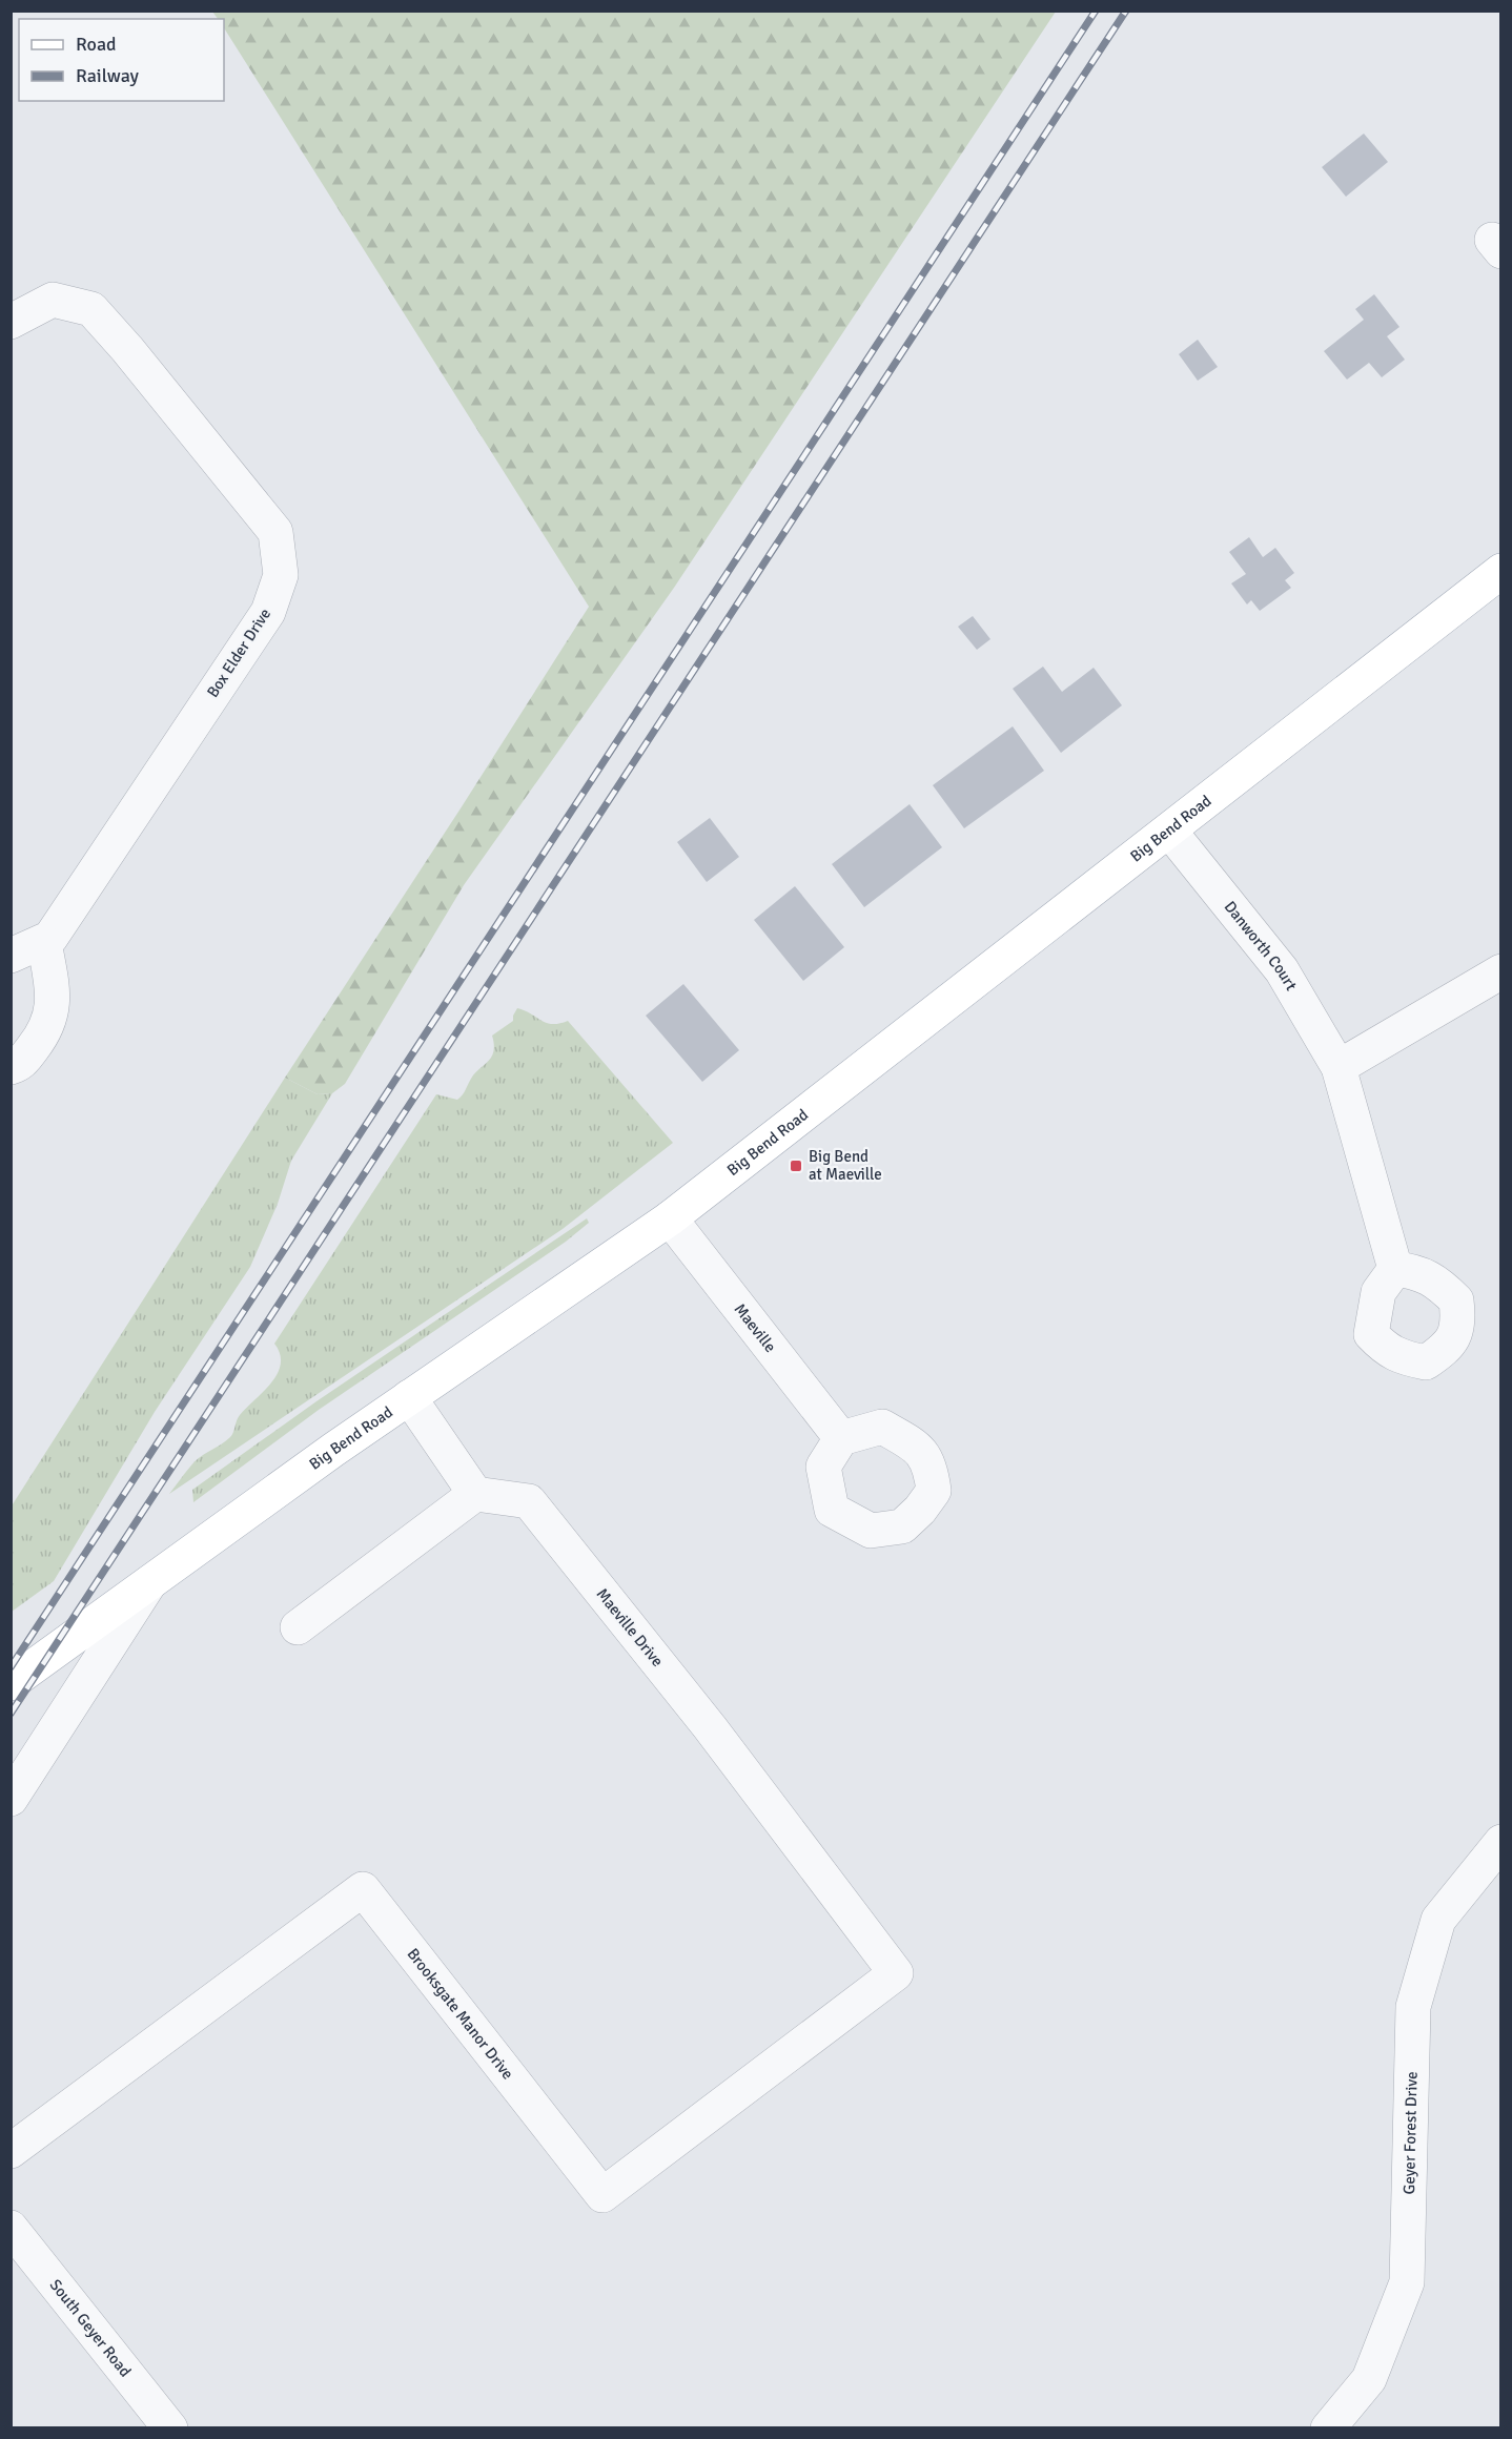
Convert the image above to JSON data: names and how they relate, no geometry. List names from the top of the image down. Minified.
{"streets":{"main road":["Big Bend Road"],"street":["Box Elder Drive","Danworth Court","Maeville","Maeville Drive","Brooksgate Manor Drive","Geyer Forest Drive","South Geyer Road"]},"crossings":[["Big Bend Road","Danworth Court"],["Big Bend Road","Maeville"],["Maeville Drive","Brooksgate Manor Drive"]],"places":{"transit":["Big Bend at Maeville"]},"legend":["Road","Railway"]}
